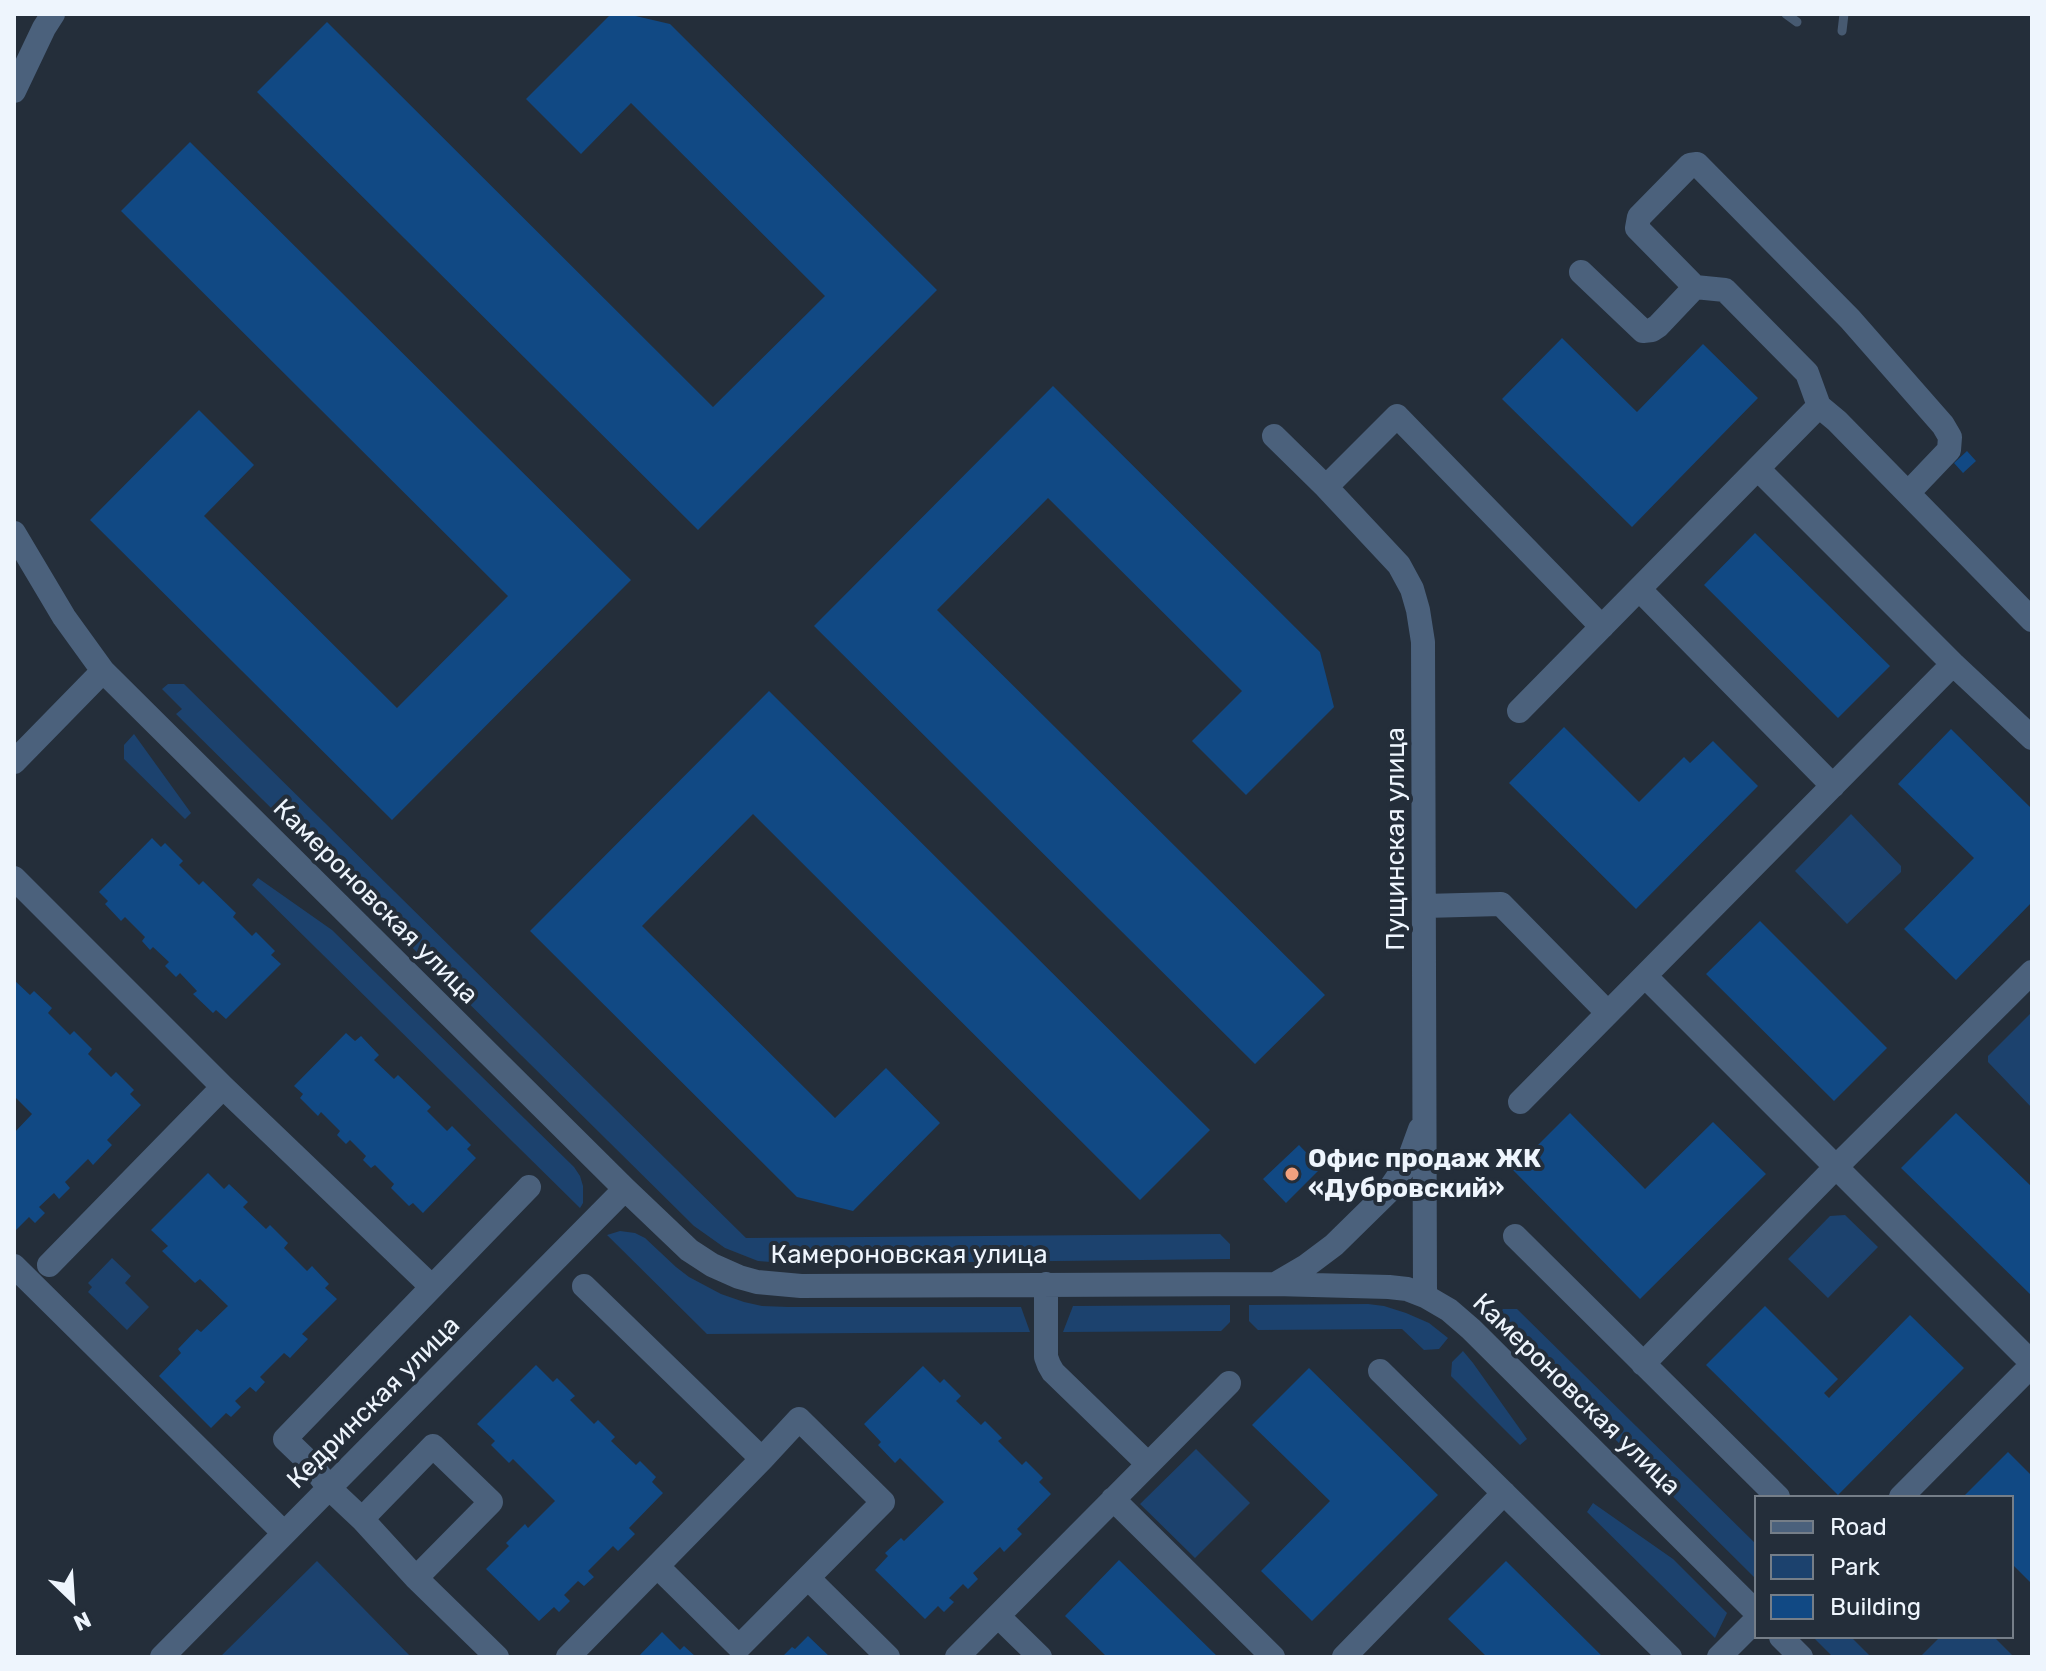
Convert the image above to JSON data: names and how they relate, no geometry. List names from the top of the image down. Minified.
{"streets":{"street":["Пущинская улица","Камероновская улица","Кедринская улица"]},"crossings":[["Пущинская улица","Камероновская улица"],["Камероновская улица","Кедринская улица"]],"places":["Офис продаж ЖК «Дубровский»"],"legend":["Road","Park","Building"],"north":"bottom right"}
